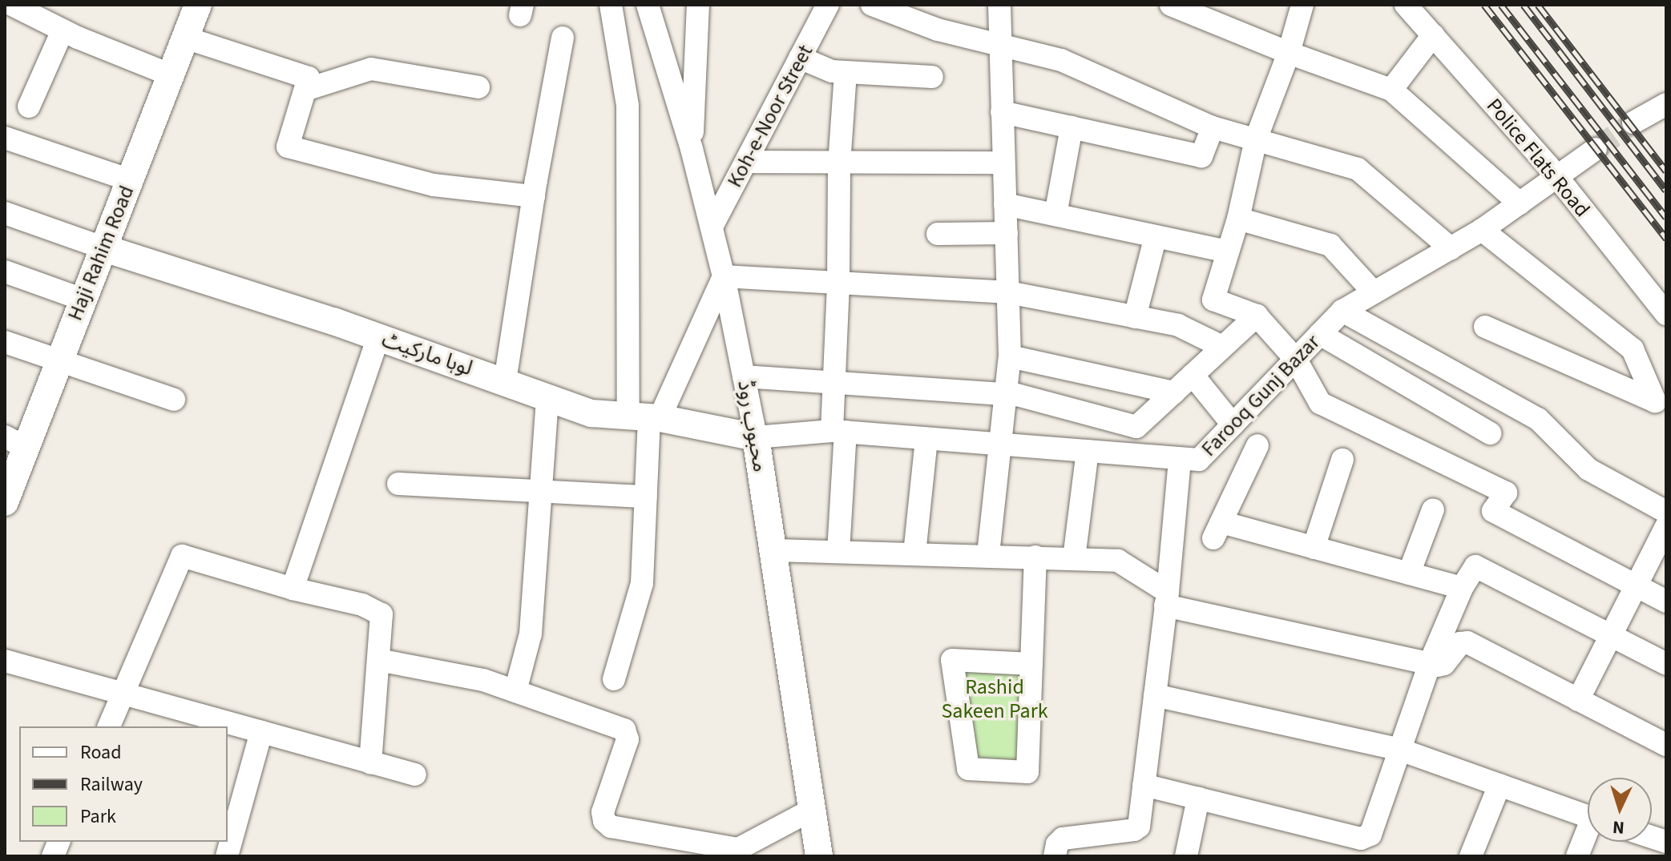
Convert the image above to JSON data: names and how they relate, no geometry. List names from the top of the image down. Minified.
{"streets":{"main road":["Haji Rahim Road","لوہا مارکیٹ","محبوب روڈ"],"street":["Koh-e-Noor Street","Police Flats Road","Farooq Gunj Bazar"]},"crossings":[["Koh-e-Noor Street","محبوب روڈ"],["Police Flats Road","Farooq Gunj Bazar"],["Haji Rahim Road","لوہا مارکیٹ"],["لوہا مارکیٹ","Farooq Gunj Bazar"],["لوہا مارکیٹ","محبوب روڈ"],["Farooq Gunj Bazar","محبوب روڈ"]],"parks":["Rashid Sakeen Park"],"legend":["Road","Railway","Park"],"north":"bottom"}
